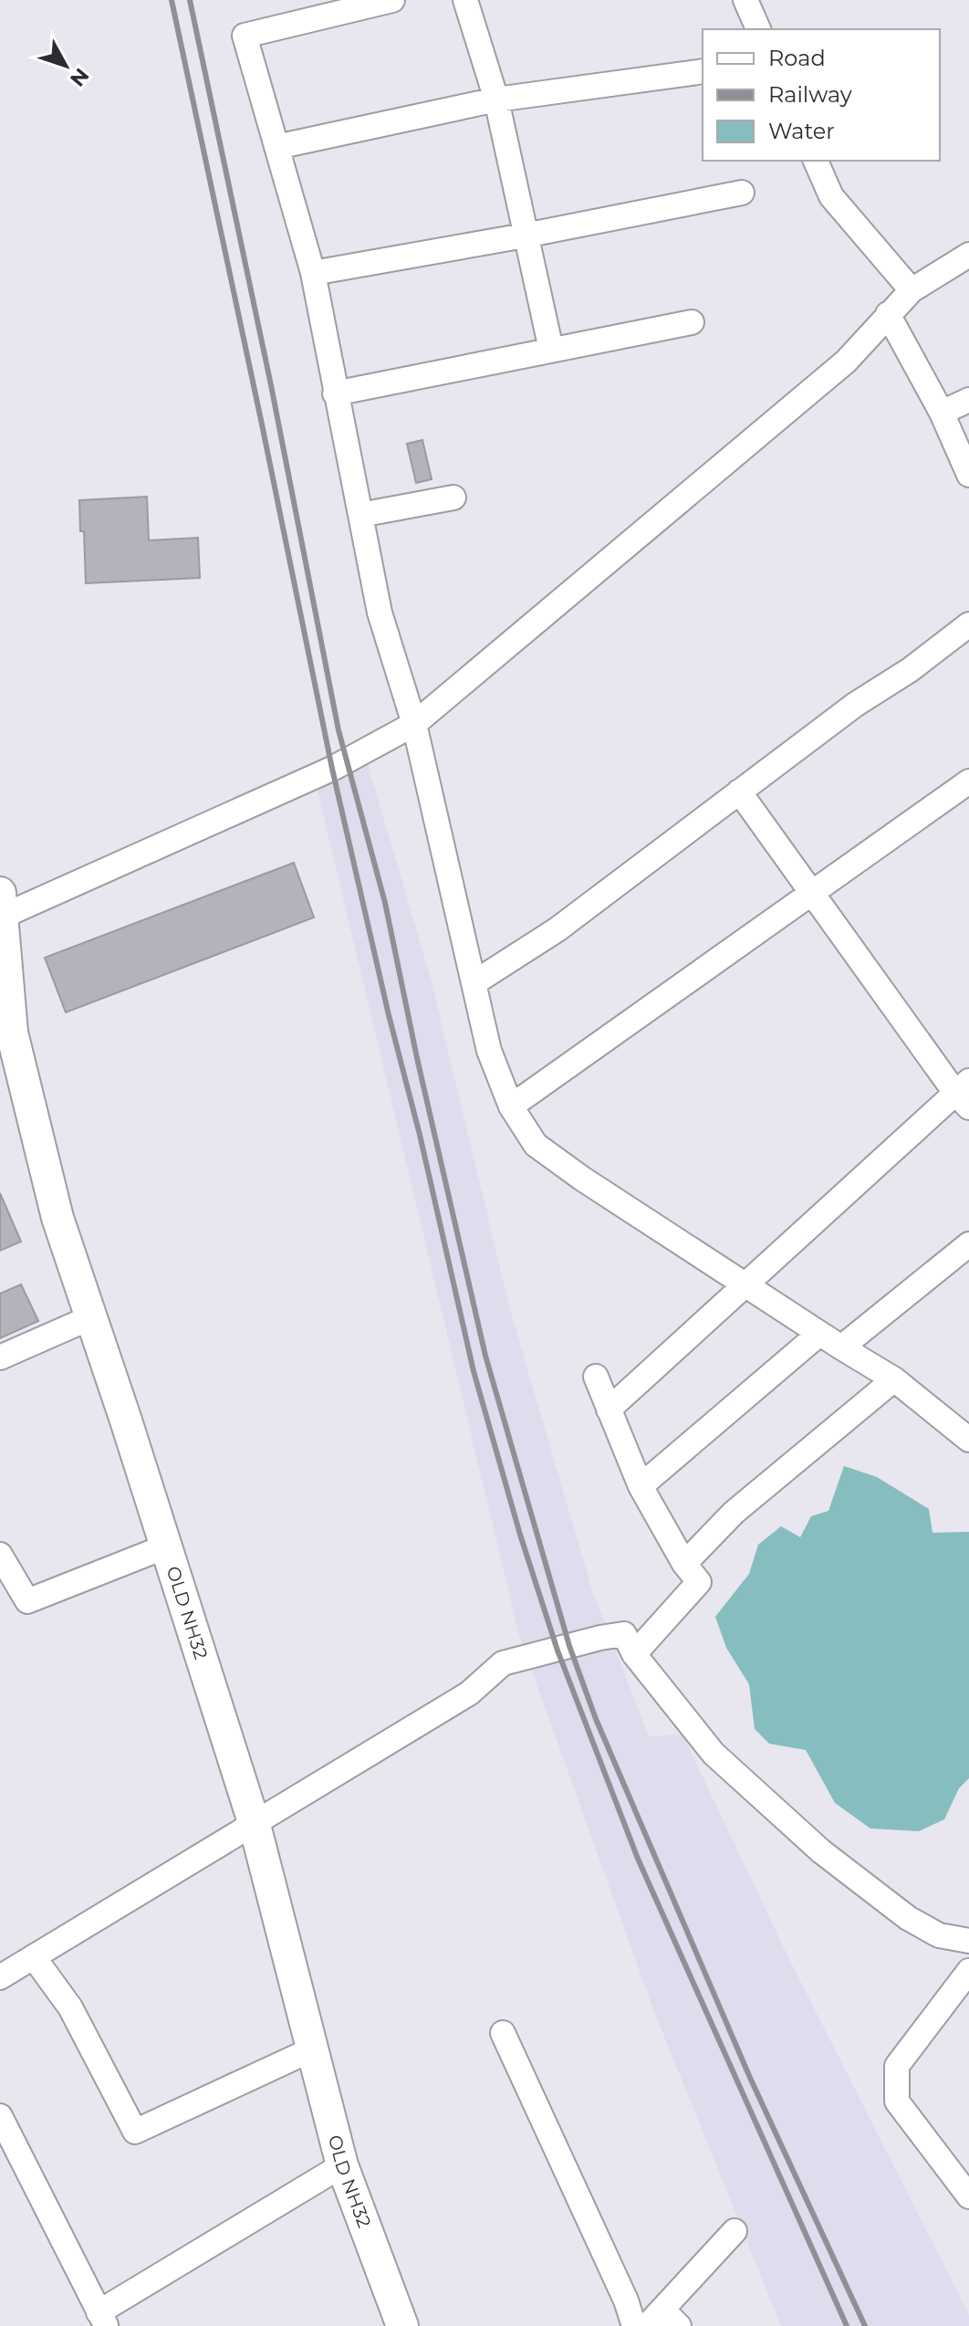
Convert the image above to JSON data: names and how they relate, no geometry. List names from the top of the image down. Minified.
{"streets":{"main road":["OLD NH32"]},"legend":["Road","Railway","Water"],"north":"bottom right"}
